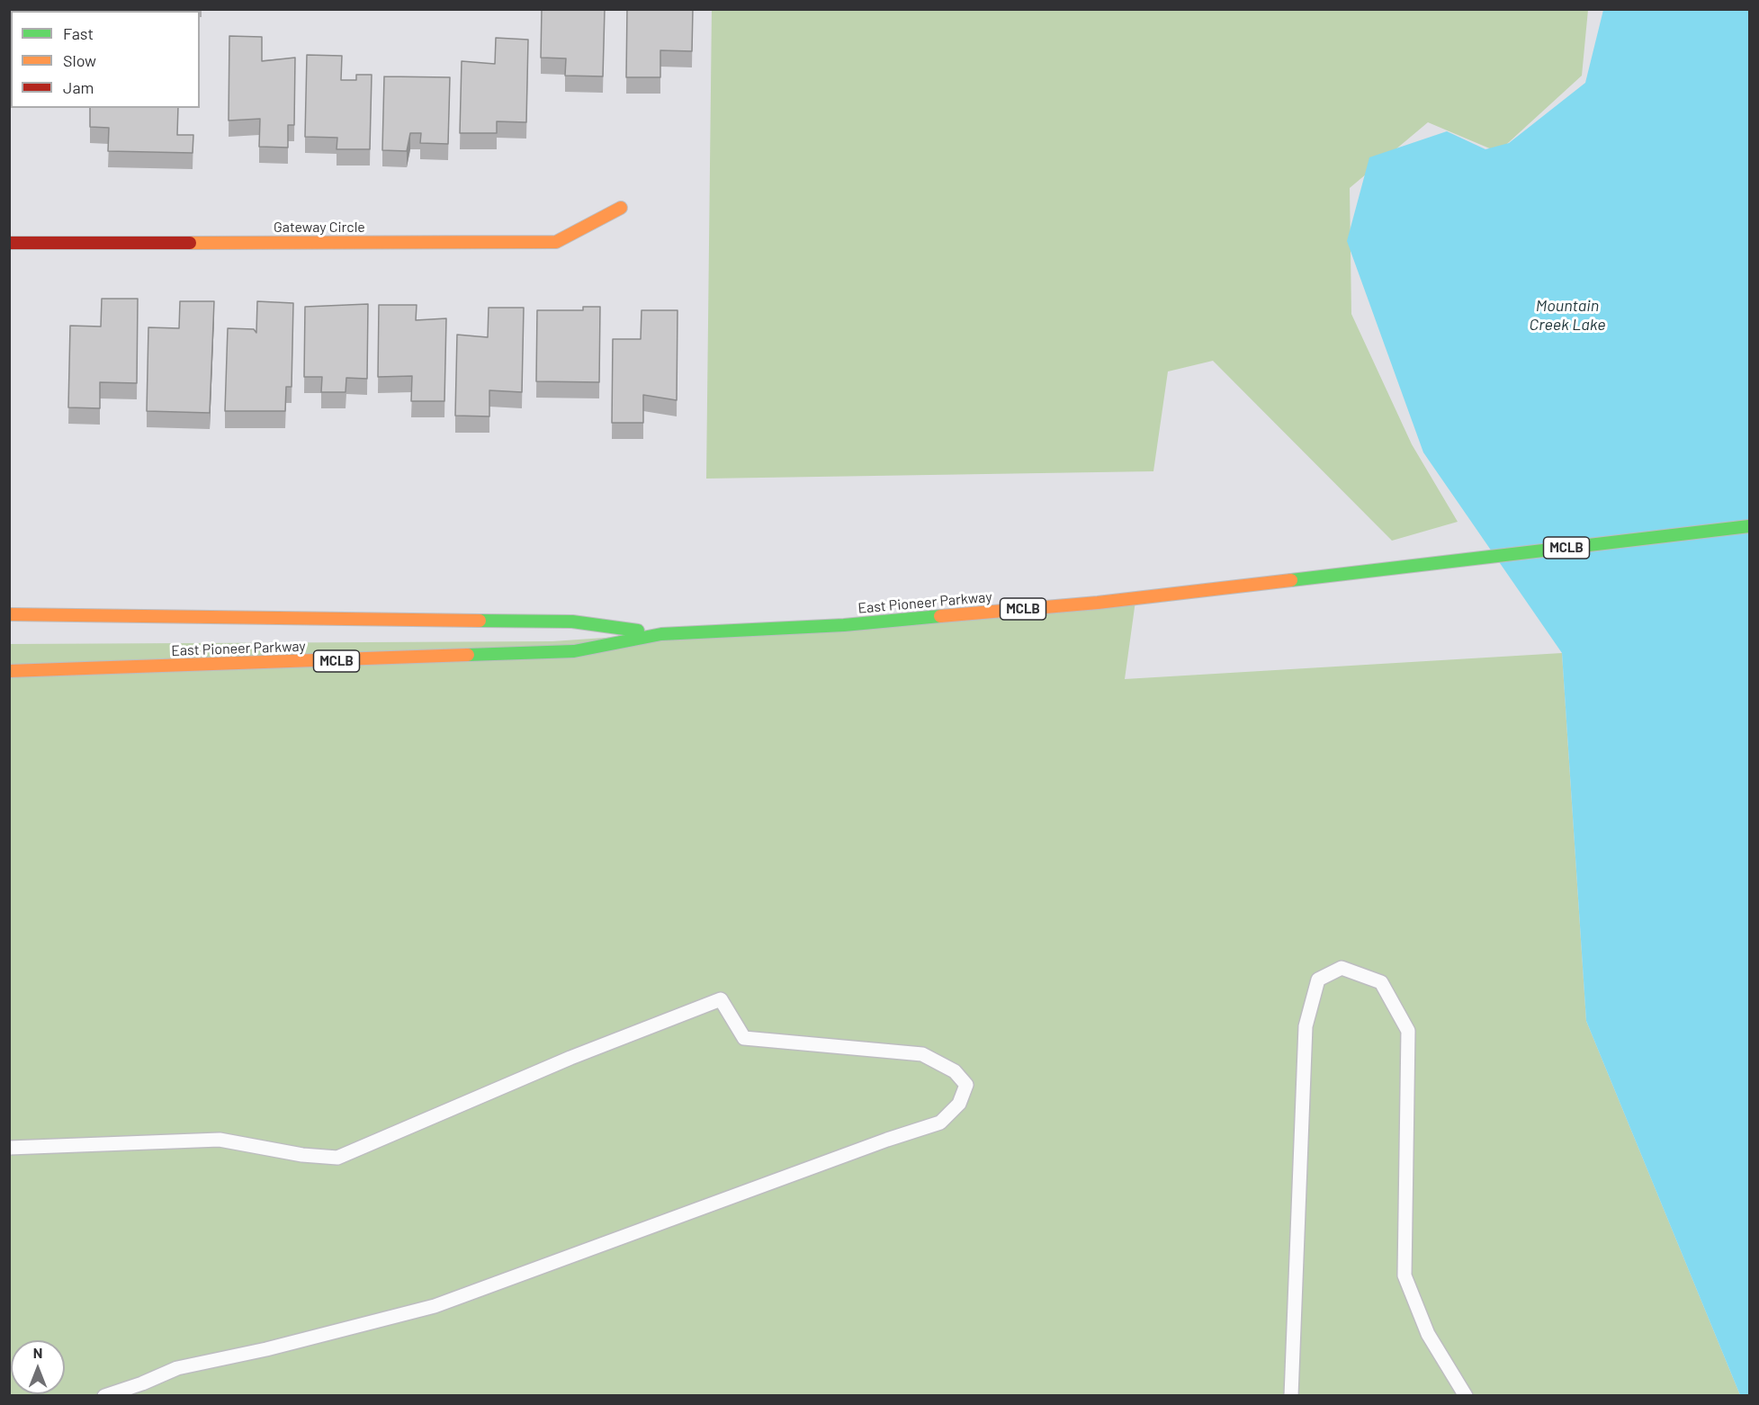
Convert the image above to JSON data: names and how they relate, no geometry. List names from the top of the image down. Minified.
{"streets":{"main road":["Gateway Circle","MCLB","East Pioneer Parkway"]},"water":["Mountain Creek Lake"],"legend":["Fast","Slow","Jam"],"north":"top"}
